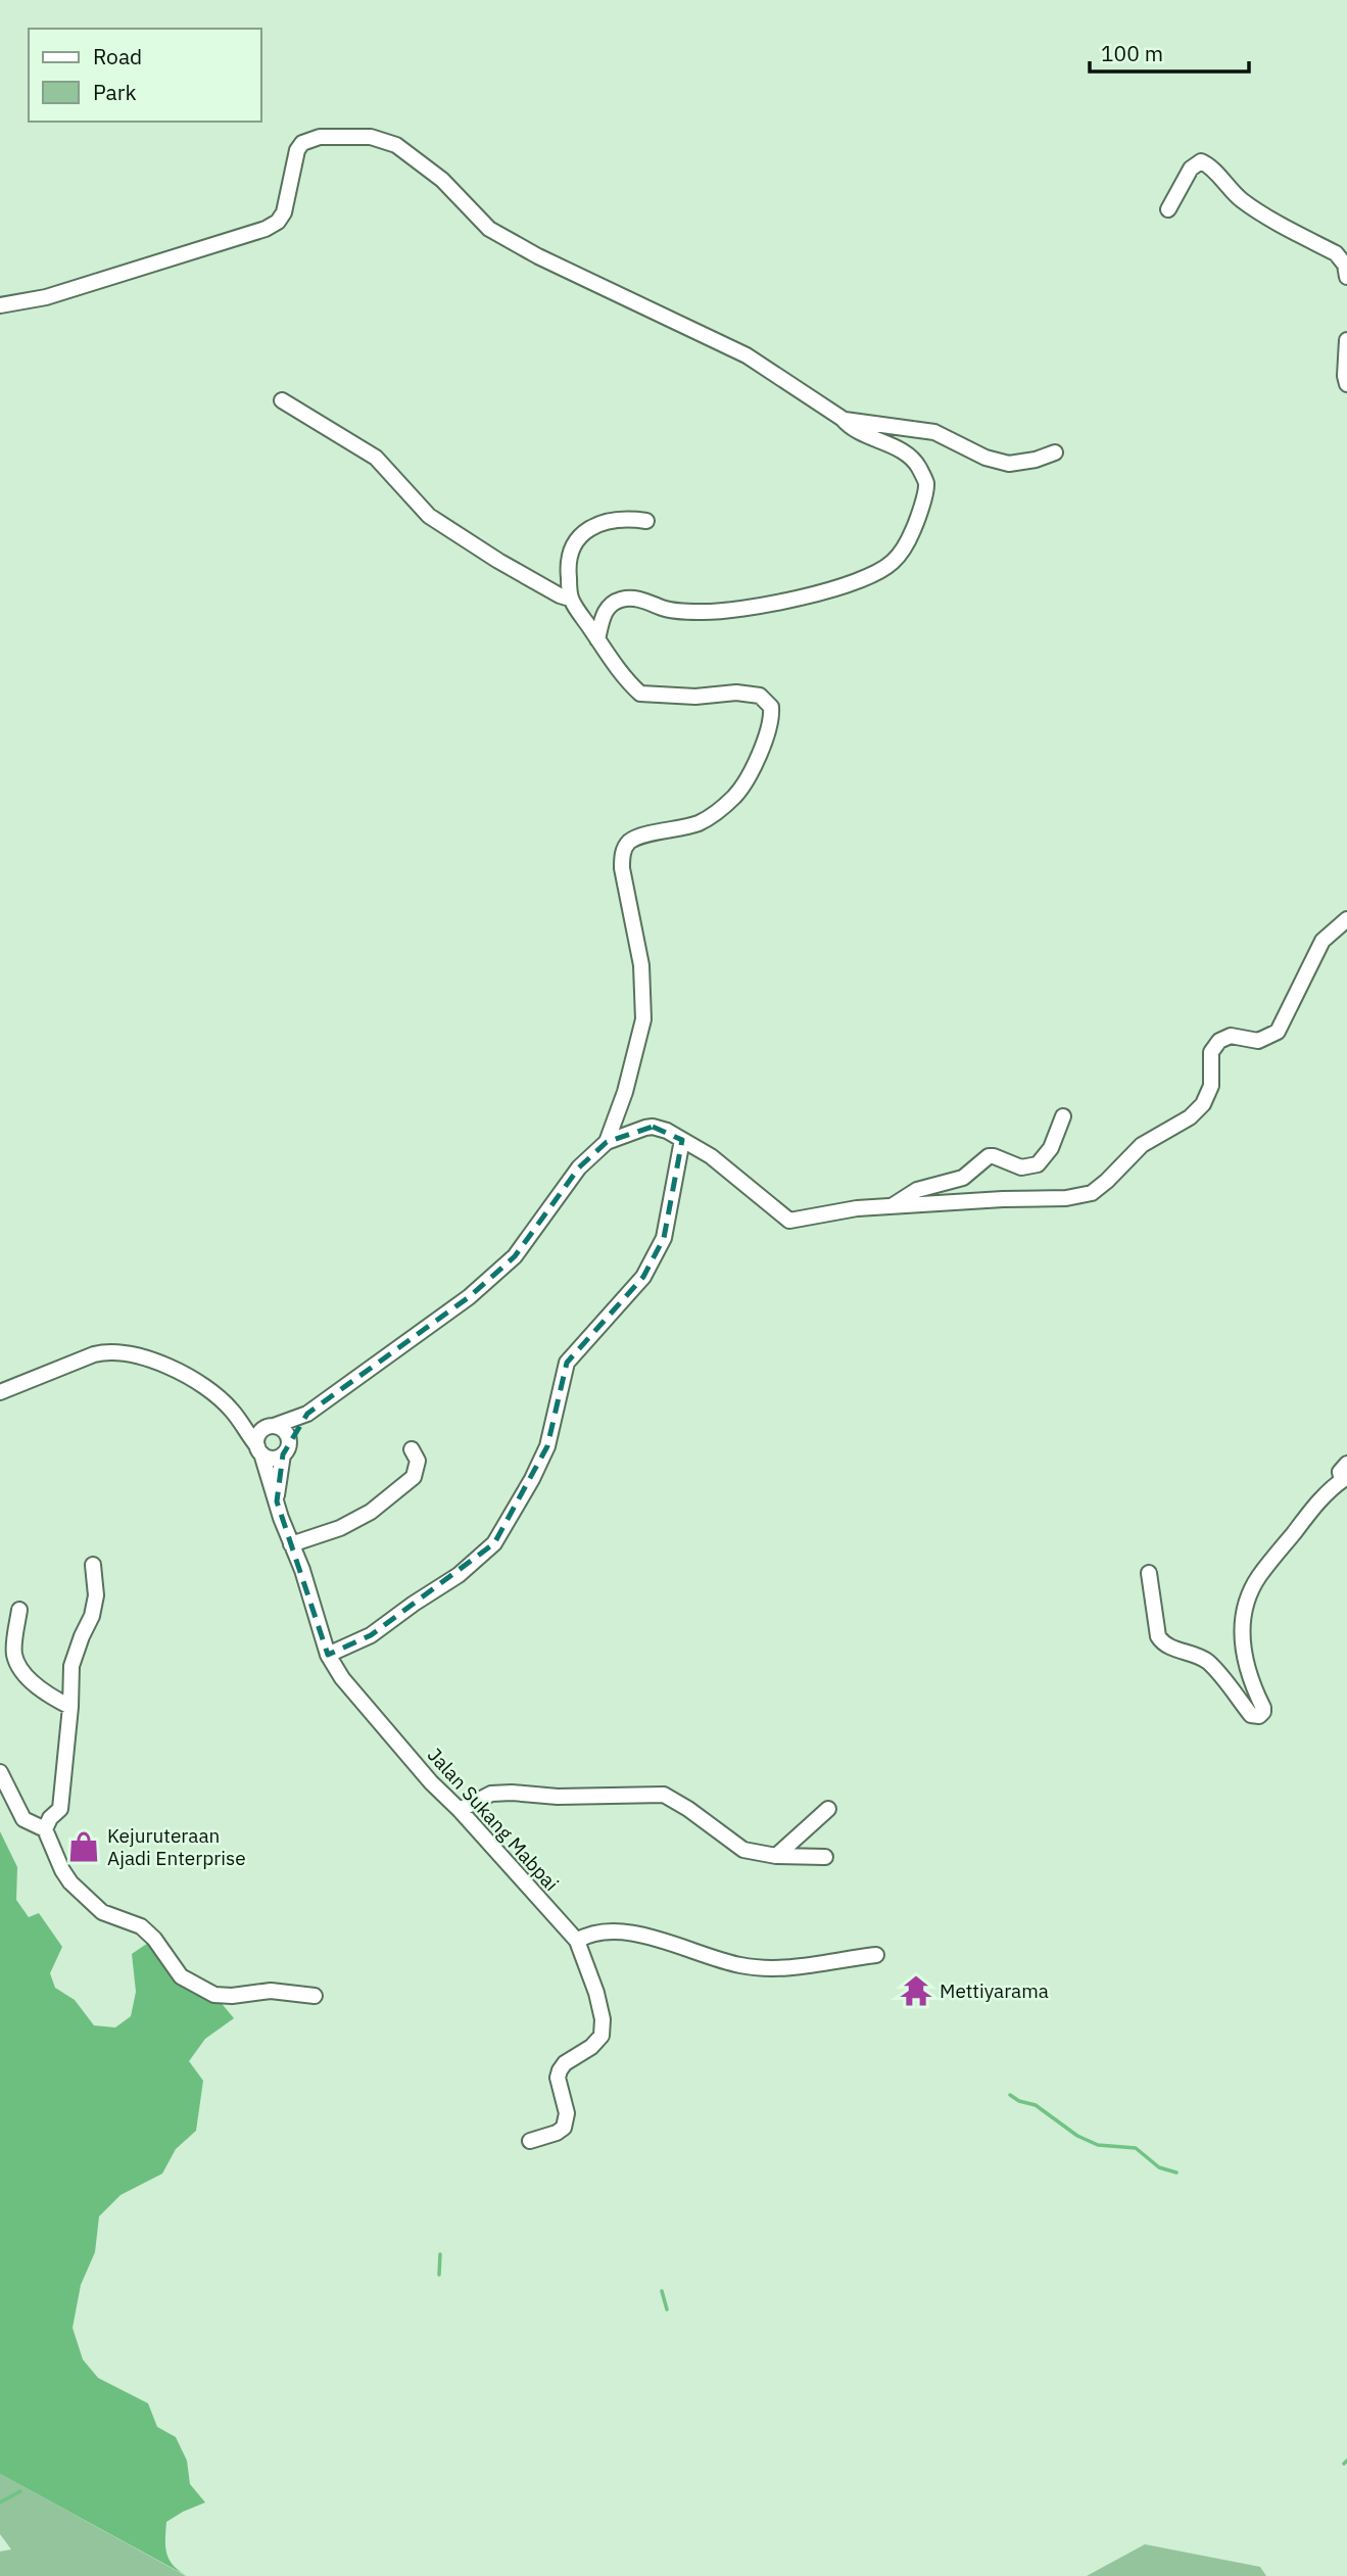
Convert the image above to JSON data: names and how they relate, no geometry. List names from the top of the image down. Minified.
{"streets":{"street":["Jalan Sukang Mabpai"]},"places":{"shop":["Kejuruteraan Ajadi Enterprise"],"temple":["Mettiyarama"]},"legend":["Road","Park"],"scale_bar":"100 m"}
